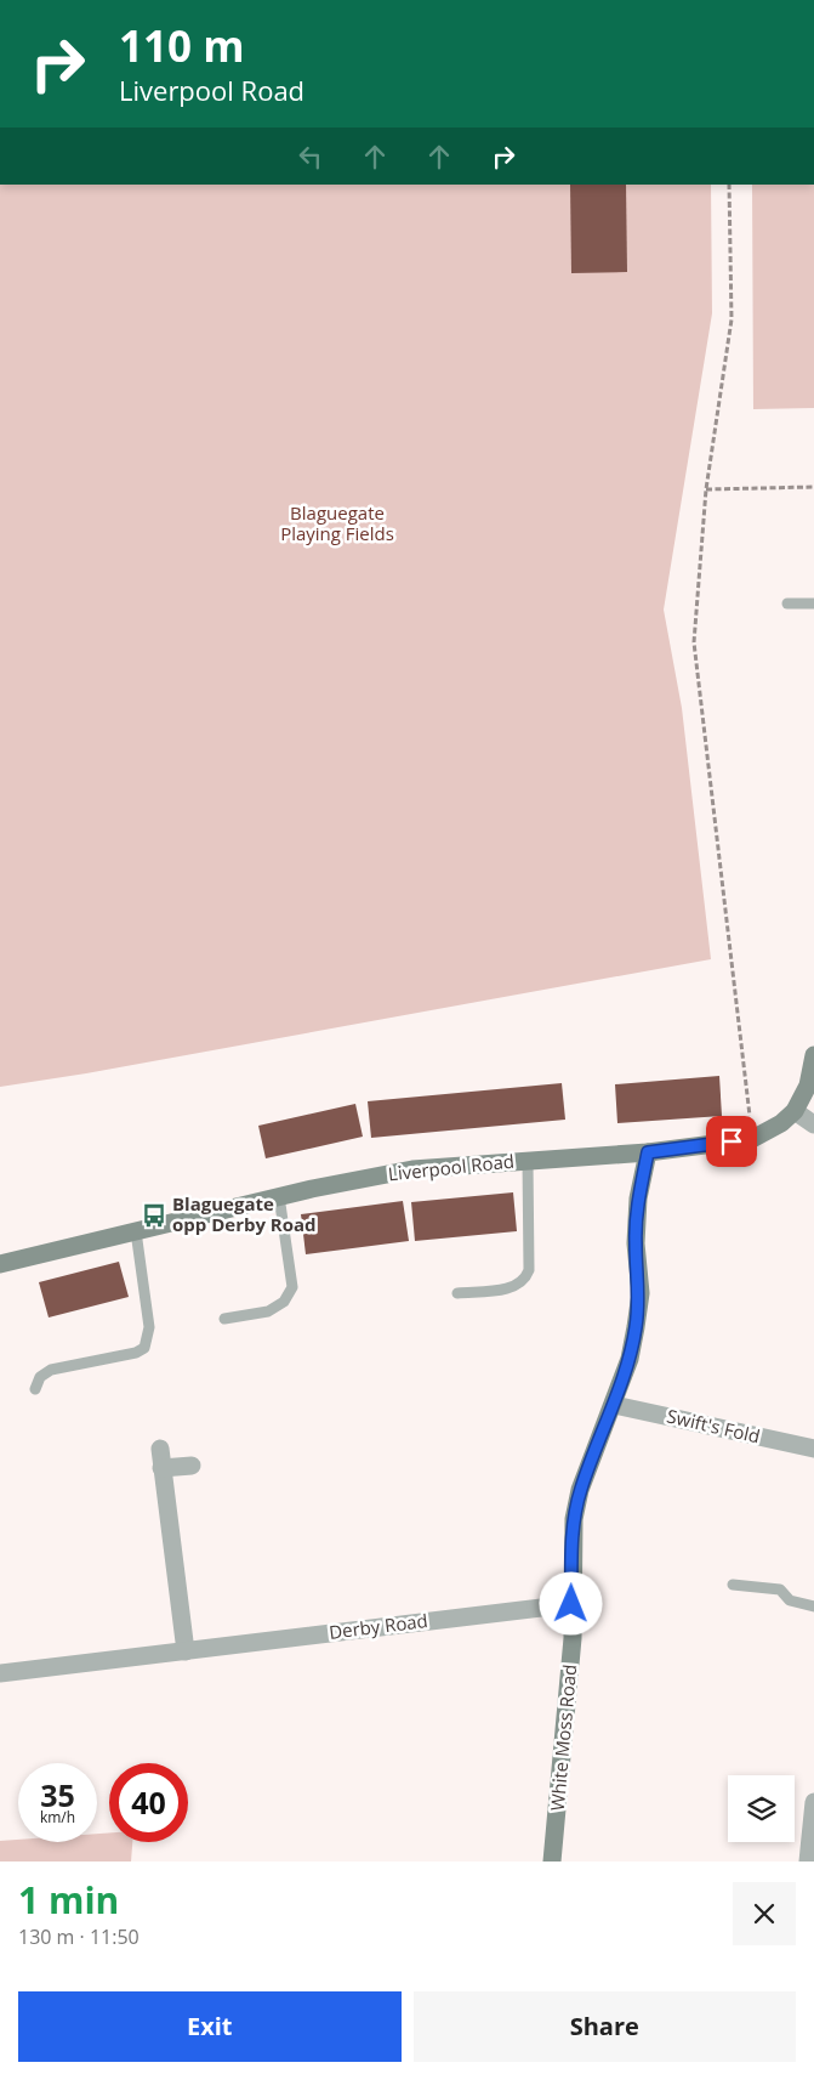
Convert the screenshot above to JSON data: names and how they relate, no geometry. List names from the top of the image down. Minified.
{"streets":{"main road":["Liverpool Road","White Moss Road"],"street":["Swift's Fold","Derby Road"]},"crossings":[["Liverpool Road","White Moss Road"],["Swift's Fold","White Moss Road"],["Derby Road","White Moss Road"]],"parks":["Blaguegate Playing Fields"],"places":{"bus stop":["Blaguegate opp Derby Road"]},"page":{"turn":["110 m","Liverpool Road"],"speed":"35 km/h","limit":"40","heading":["1 min","130 m · 11:50"],"buttons":["Exit","Share"]}}
